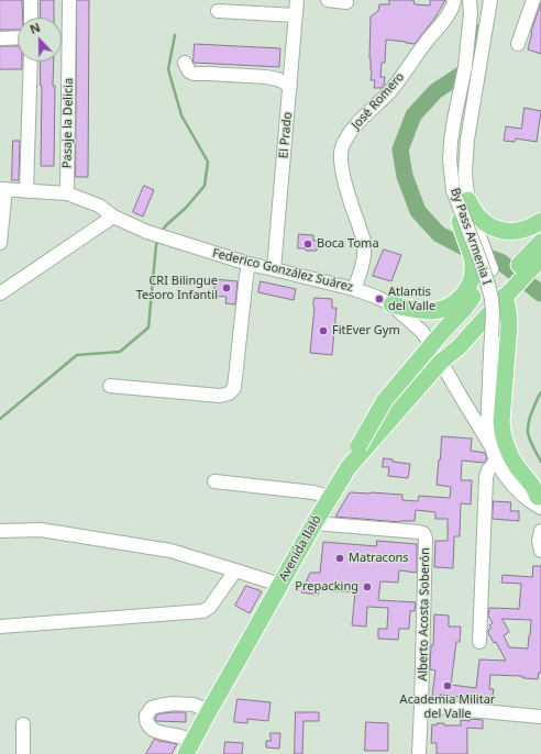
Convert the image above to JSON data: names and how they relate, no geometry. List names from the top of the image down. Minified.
{"streets":{"main road":["Avenida Ilaló"],"street":["José Romero","Pasaje la Delicia","El Prado","By Pass Armenia I","Federico González Suárez","Alberto Acosta Soberón"]},"crossings":[["José Romero","Federico González Suárez"],["Pasaje la Delicia","Federico González Suárez"],["El Prado","Federico González Suárez"],["By Pass Armenia I","Federico González Suárez"],["Federico González Suárez","Avenida Ilaló"],["Avenida Ilaló","Alberto Acosta Soberón"]],"places":["Boca Toma","CRI Bilingue Tesoro Infantil","Atlantis del Valle","FitEver Gym","Matracons","Prepacking","Academia Militar del Valle"],"north":"top"}
